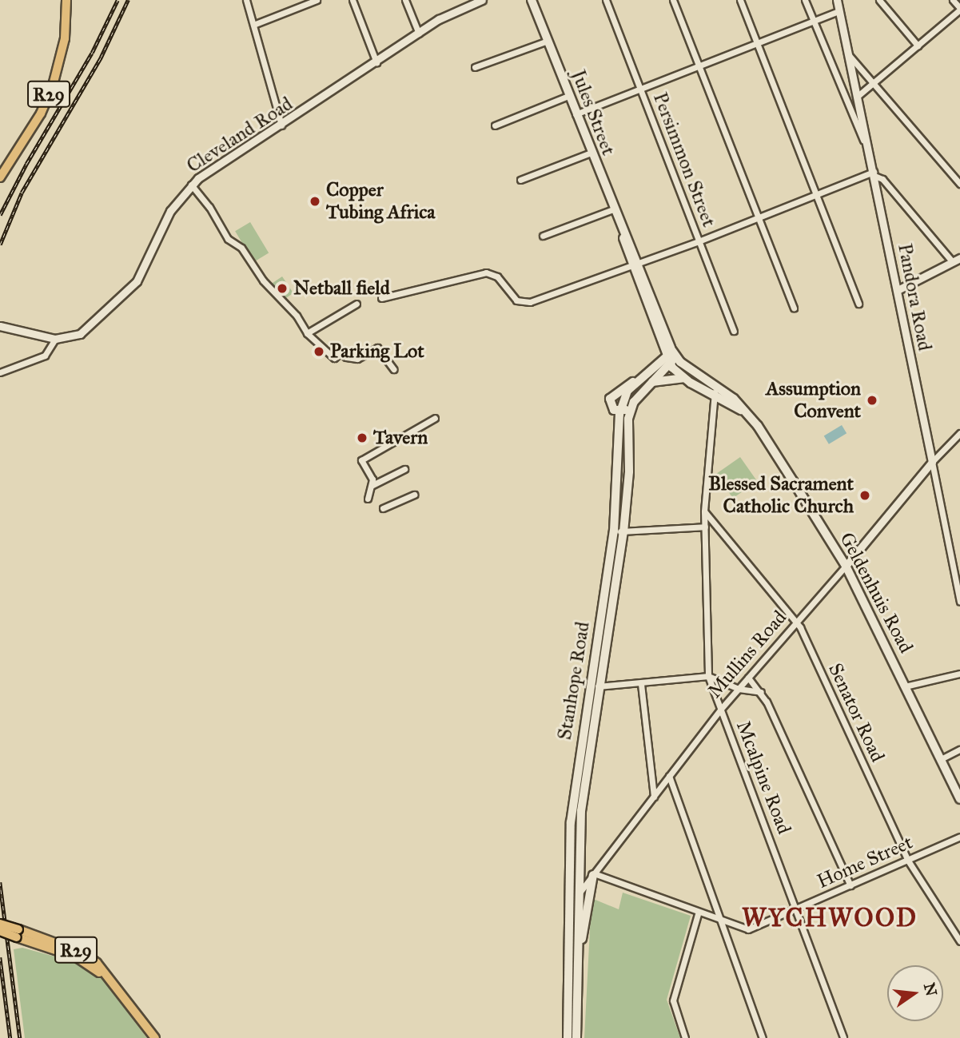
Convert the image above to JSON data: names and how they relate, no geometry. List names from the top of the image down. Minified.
{"streets":{"main road":["R29","Jules Street","Geldenhuis Road","Stanhope Road"],"street":["Cleveland Road","Persimmon Street","Pandora Road","Mullins Road","Senator Road","Mcalpine Road","Home Street"]},"crossings":[["Jules Street","Geldenhuis Road"],["Jules Street","Stanhope Road"],["Pandora Road","Mullins Road"],["Geldenhuis Road","Mullins Road"],["Geldenhuis Road","Stanhope Road"],["Geldenhuis Road","Mcalpine Road"],["Mullins Road","Stanhope Road"],["Mullins Road","Senator Road"],["Mullins Road","Mcalpine Road"],["Mullins Road","Home Street"],["Senator Road","Mcalpine Road"],["Senator Road","Home Street"],["Mcalpine Road","Home Street"]],"districts":["WYCHWOOD"],"places":["Copper Tubing Africa","Netball field","Parking Lot","Assumption Convent","Tavern","Blessed Sacrament Catholic Church"],"north":"right"}
